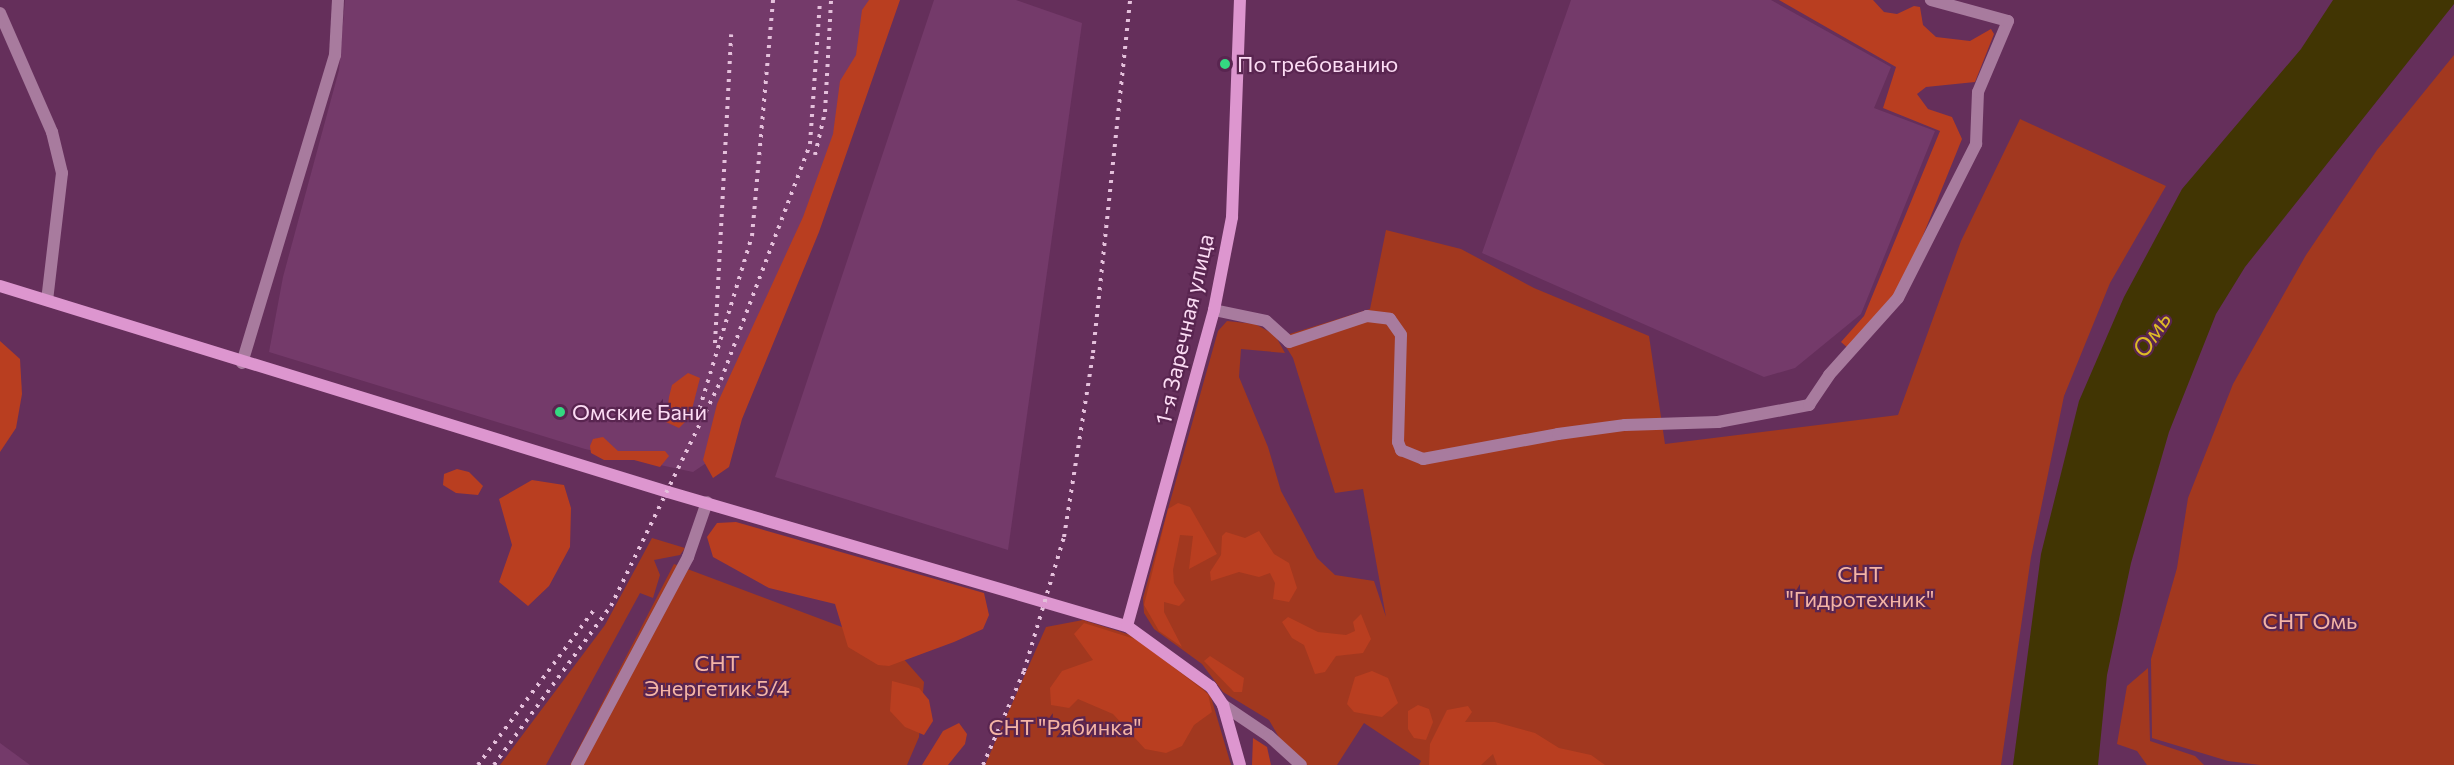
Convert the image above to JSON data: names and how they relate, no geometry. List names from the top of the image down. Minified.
{"streets":{"street":["1-я Заречная улица"]},"water":["Омь"],"parks":["СНТ \"Гидротехник\"","СНТ Омь","СНТ Энергетик 5/4","СНТ \"Рябинка\""],"places":["По требованию","Омские Бани"]}
